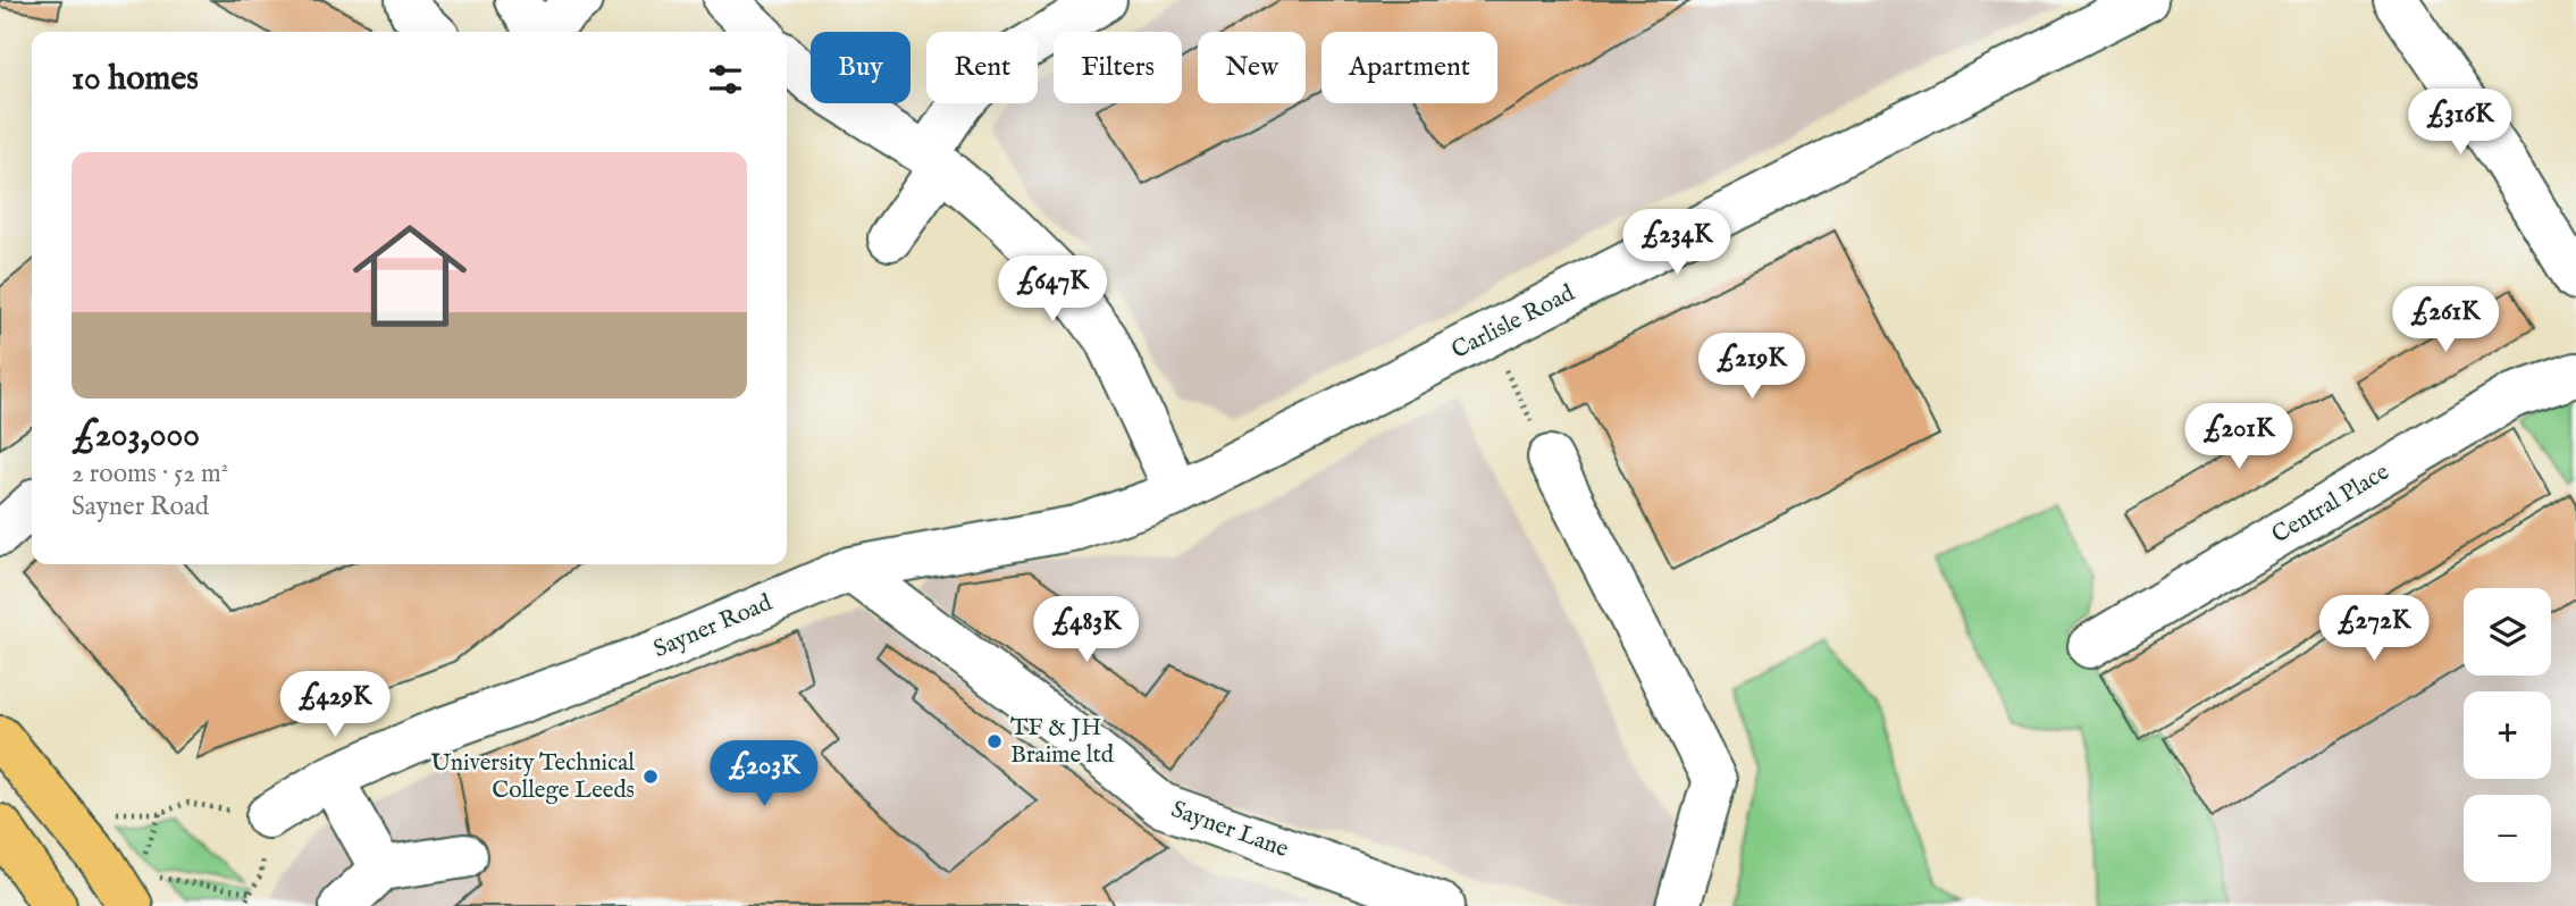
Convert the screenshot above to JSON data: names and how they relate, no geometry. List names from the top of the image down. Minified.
{"streets":{"street":["Carlisle Road","Central Place","Sayner Road","Sayner Lane"]},"crossings":[["Carlisle Road","Sayner Road"],["Sayner Road","Sayner Lane"]],"places":["TF & JH Braime ltd","University Technical College Leeds"],"page":{"chip":["Buy","Rent","Filters","New","Apartment"],"heading":"10 homes","price":["£316K","£234K","£647K","£261K","£219K","£201K","£272K","£483K","£429K","£203K"],"list":[{"name":"£203,000","note":"2 rooms · 52 m² · Sayner Road"}],"map_buttons":["+","−"]}}
